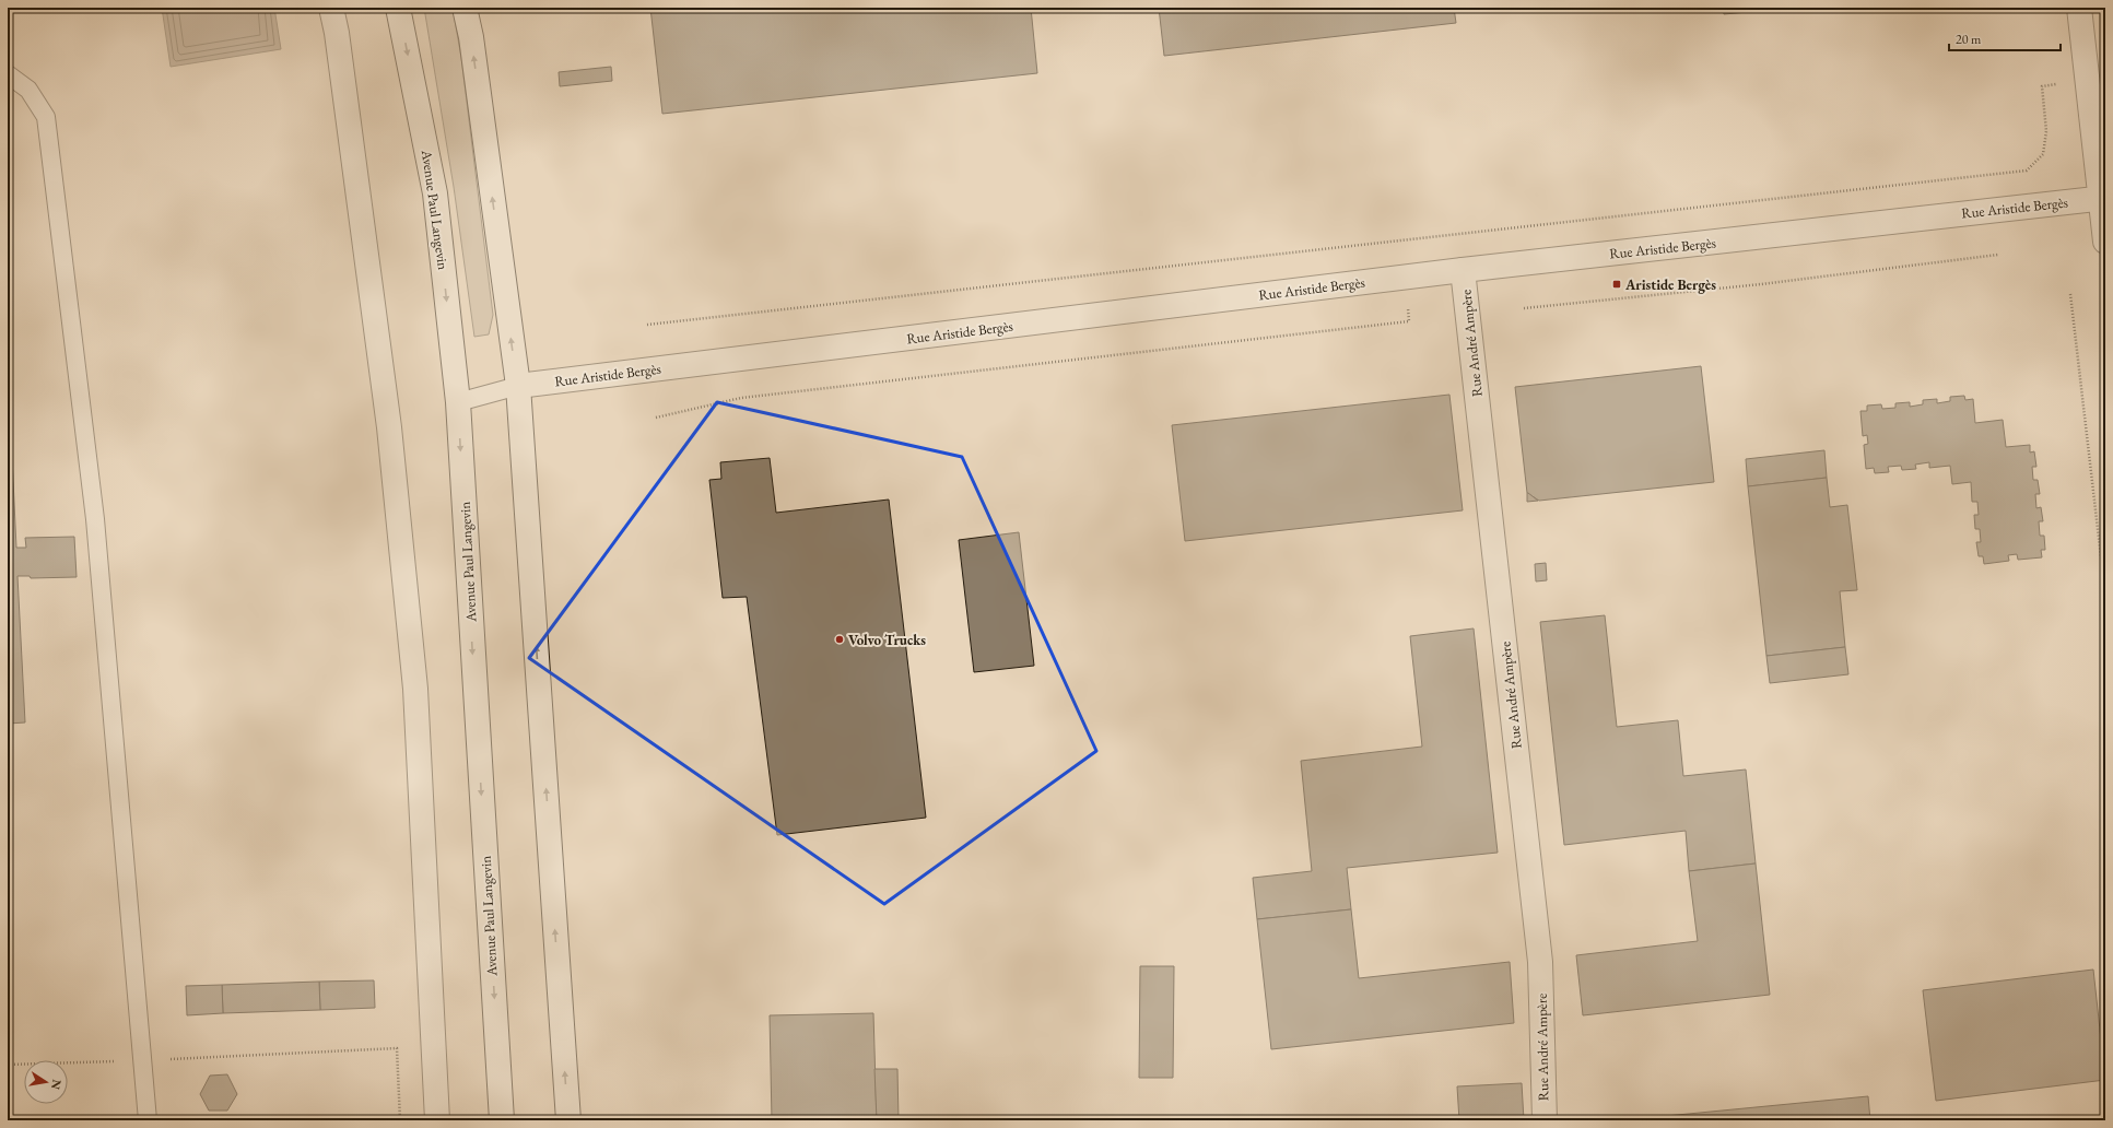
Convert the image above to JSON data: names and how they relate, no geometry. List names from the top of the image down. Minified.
{"streets":{"street":["Rue Aristide Bergès","Avenue Paul Langevin","Rue André Ampère"]},"crossings":[["Rue Aristide Bergès","Rue André Ampère"]],"places":{"transit":["Aristide Bergès"],"other":["Volvo Trucks"]},"scale_bar":"20 m","north":"right"}
